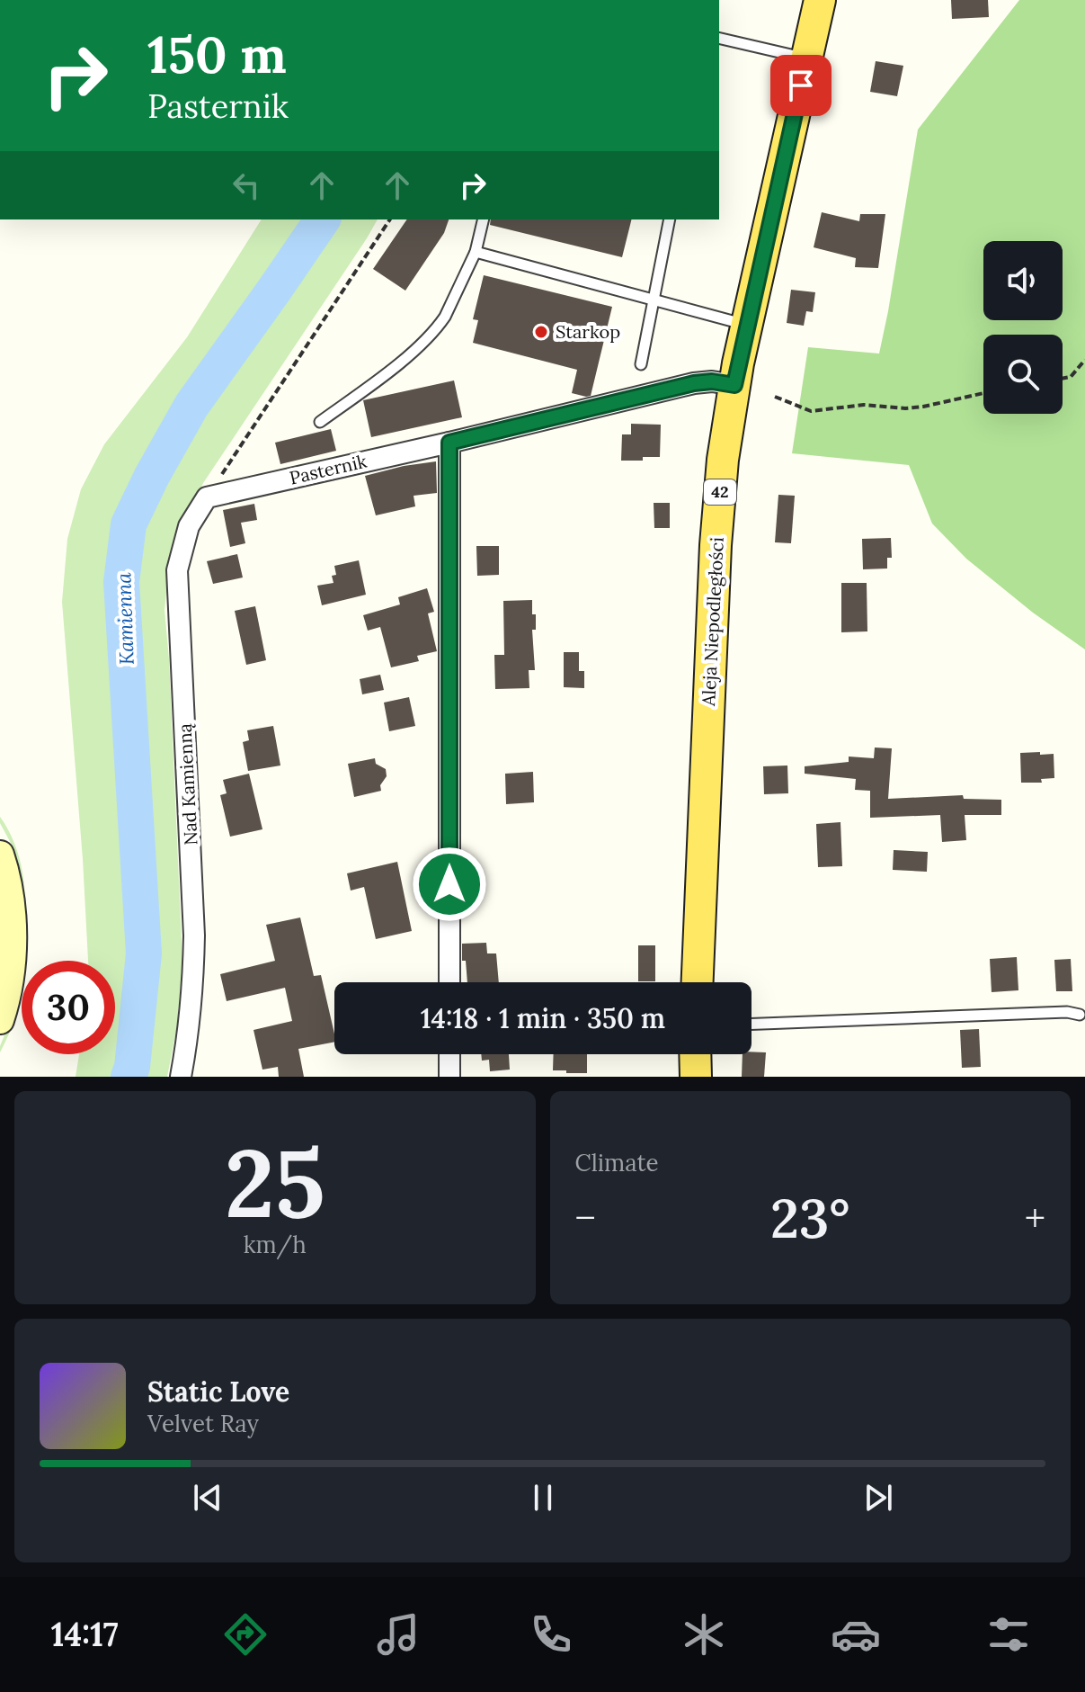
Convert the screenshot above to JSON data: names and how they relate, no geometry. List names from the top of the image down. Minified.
{"streets":{"main road":["42","Aleja Niepodległości"],"street":["Pasternik","Nad Kamienną"]},"crossings":[["Pasternik","Aleja Niepodległości"],["Pasternik","Nad Kamienną"]],"water":["Kamienna"],"places":["Starkop"],"page":{"turn":["150 m","Pasternik"],"limit":"30","trip":"14:18 · 1 min · 350 m","tile":[["25","km/h"],"Climate"],"heat":["−","23°","+"],"song":["Static Love","Velvet Ray"],"tabs":"14:17"}}
